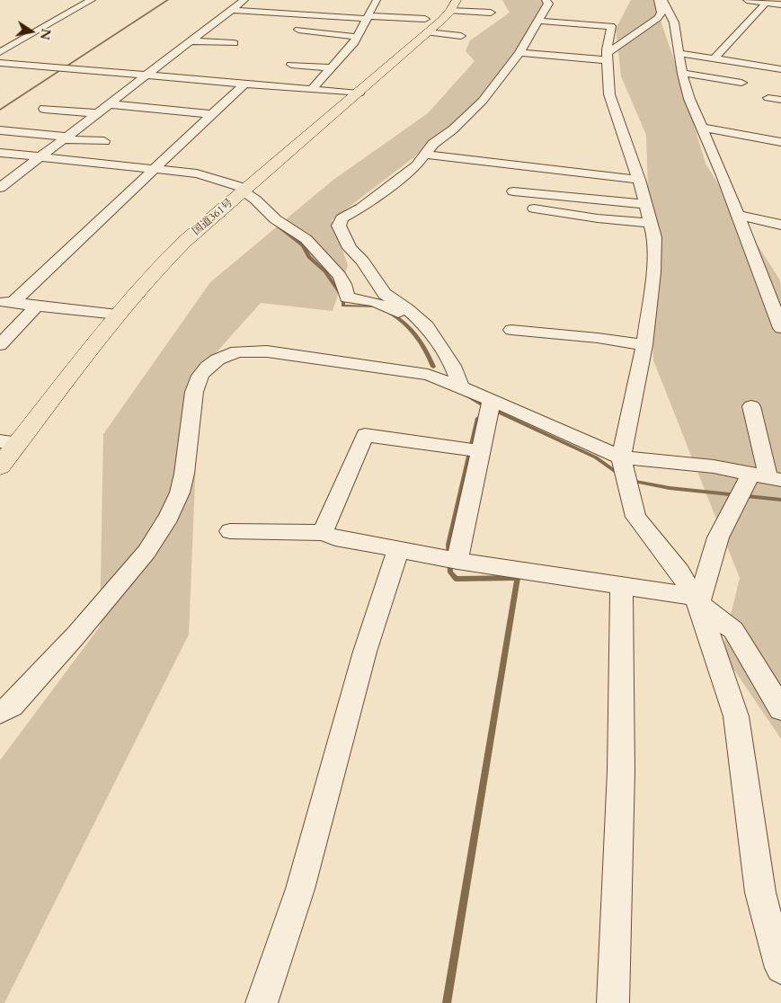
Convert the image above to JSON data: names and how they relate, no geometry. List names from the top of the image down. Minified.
{"streets":{"highway":["国道361号"]},"north":"right"}
